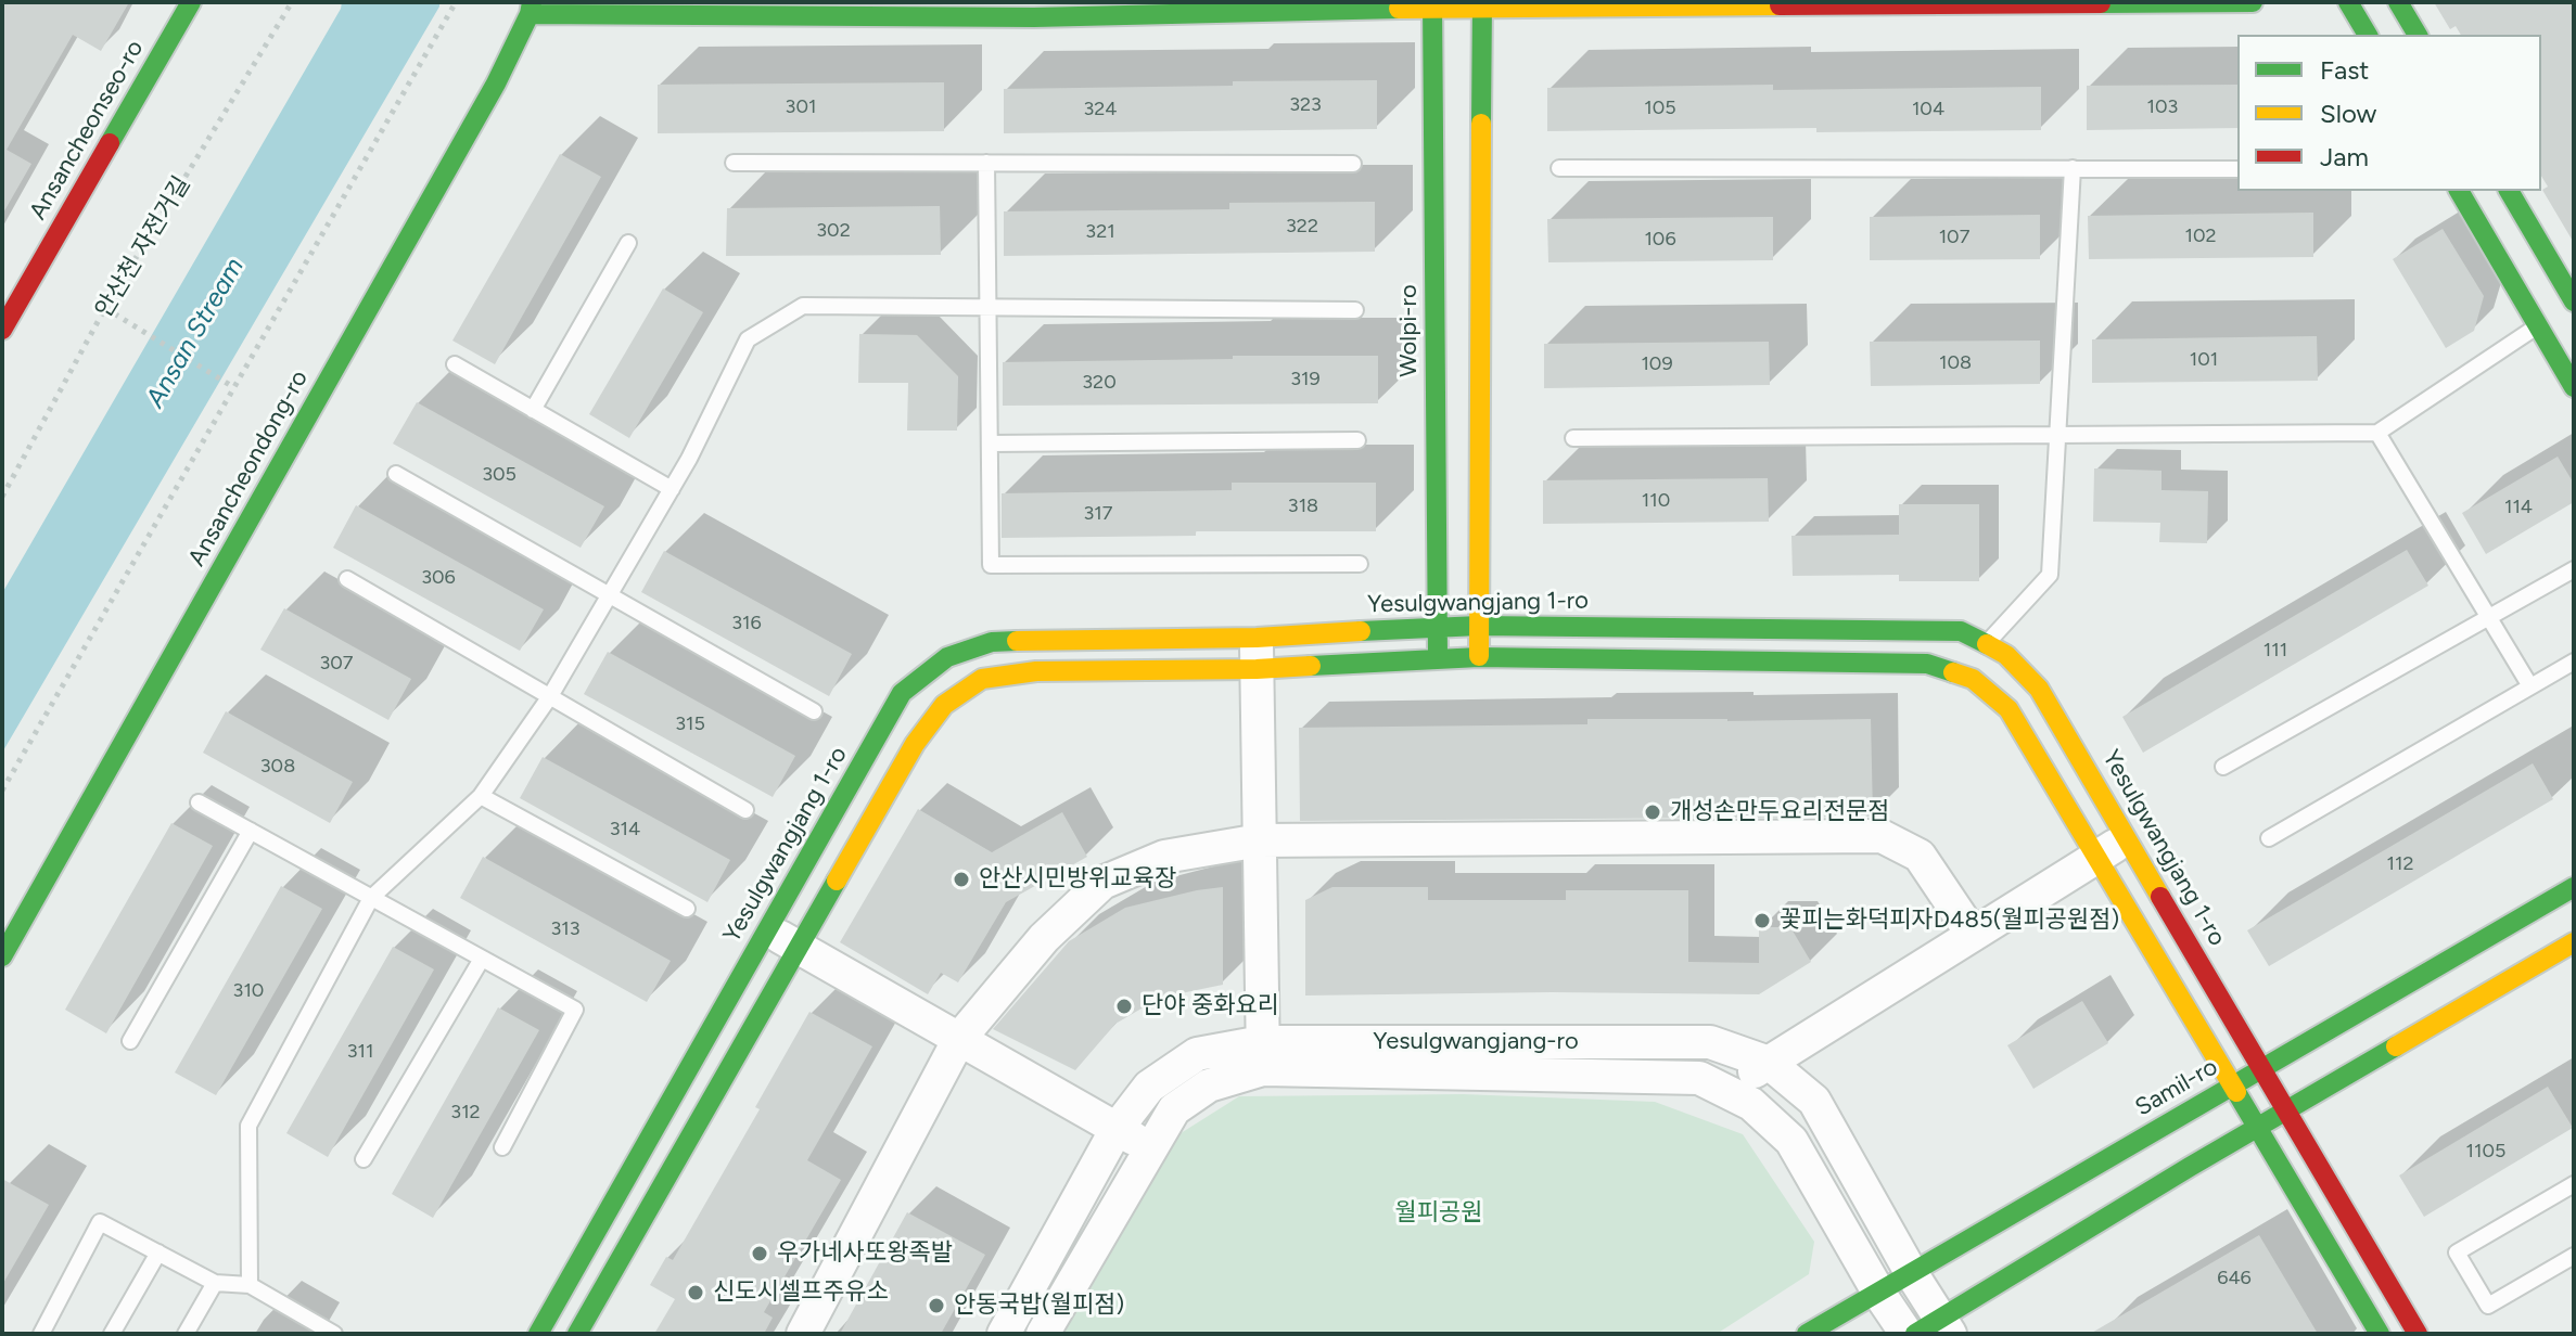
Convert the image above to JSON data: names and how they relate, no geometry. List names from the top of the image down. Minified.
{"streets":{"street":["Ansancheonseo-ro","Wolpi-ro","Ansancheondong-ro","Yesulgwangjang 1-ro","Yesulgwangjang-ro","Samil-ro"],"path":["안산천 자전거길"]},"crossings":[["Wolpi-ro","Yesulgwangjang 1-ro"],["Yesulgwangjang 1-ro","Samil-ro"],["Yesulgwangjang-ro","Samil-ro"]],"water":["Ansan Stream"],"parks":["월피공원"],"places":["개성손만두요리전문점","안산시민방위교육장","꽃피는화덕피자D485(월피공원점)","단야 중화요리","우가네사또왕족발","신도시셀프주유소","안동국밥(월피점)"],"house_numbers":["323","301","103","105","324","104","322","302","321","102","107","106","101","108","109","319","320","305","110","318","114","317","306","316","111","307","315","308","314","112","313","310","311","312","1105","646"],"legend":["Fast","Slow","Jam"]}
